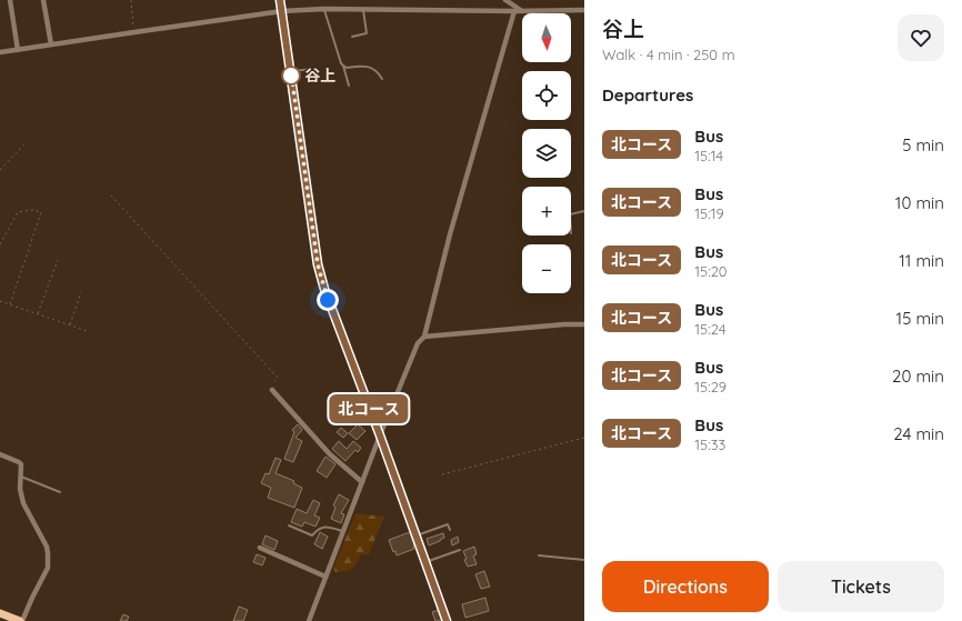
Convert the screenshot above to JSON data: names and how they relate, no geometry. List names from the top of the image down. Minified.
{"places":["谷上"],"lines":["bus line 北コース"],"north":"bottom","page":{"on_map":"北コース","heading":[["谷上","Walk · 4 min · 250 m"],"Departures"],"map_buttons":["+","−"],"list":[{"mark":"北コース","name":"Bus","note":"15:14","value":"5 min"},{"mark":"北コース","name":"Bus","note":"15:19","value":"10 min"},{"mark":"北コース","name":"Bus","note":"15:20","value":"11 min"},{"mark":"北コース","name":"Bus","note":"15:24","value":"15 min"},{"mark":"北コース","name":"Bus","note":"15:29","value":"20 min"},{"mark":"北コース","name":"Bus","note":"15:33","value":"24 min"}],"buttons":["Directions","Tickets"]}}
